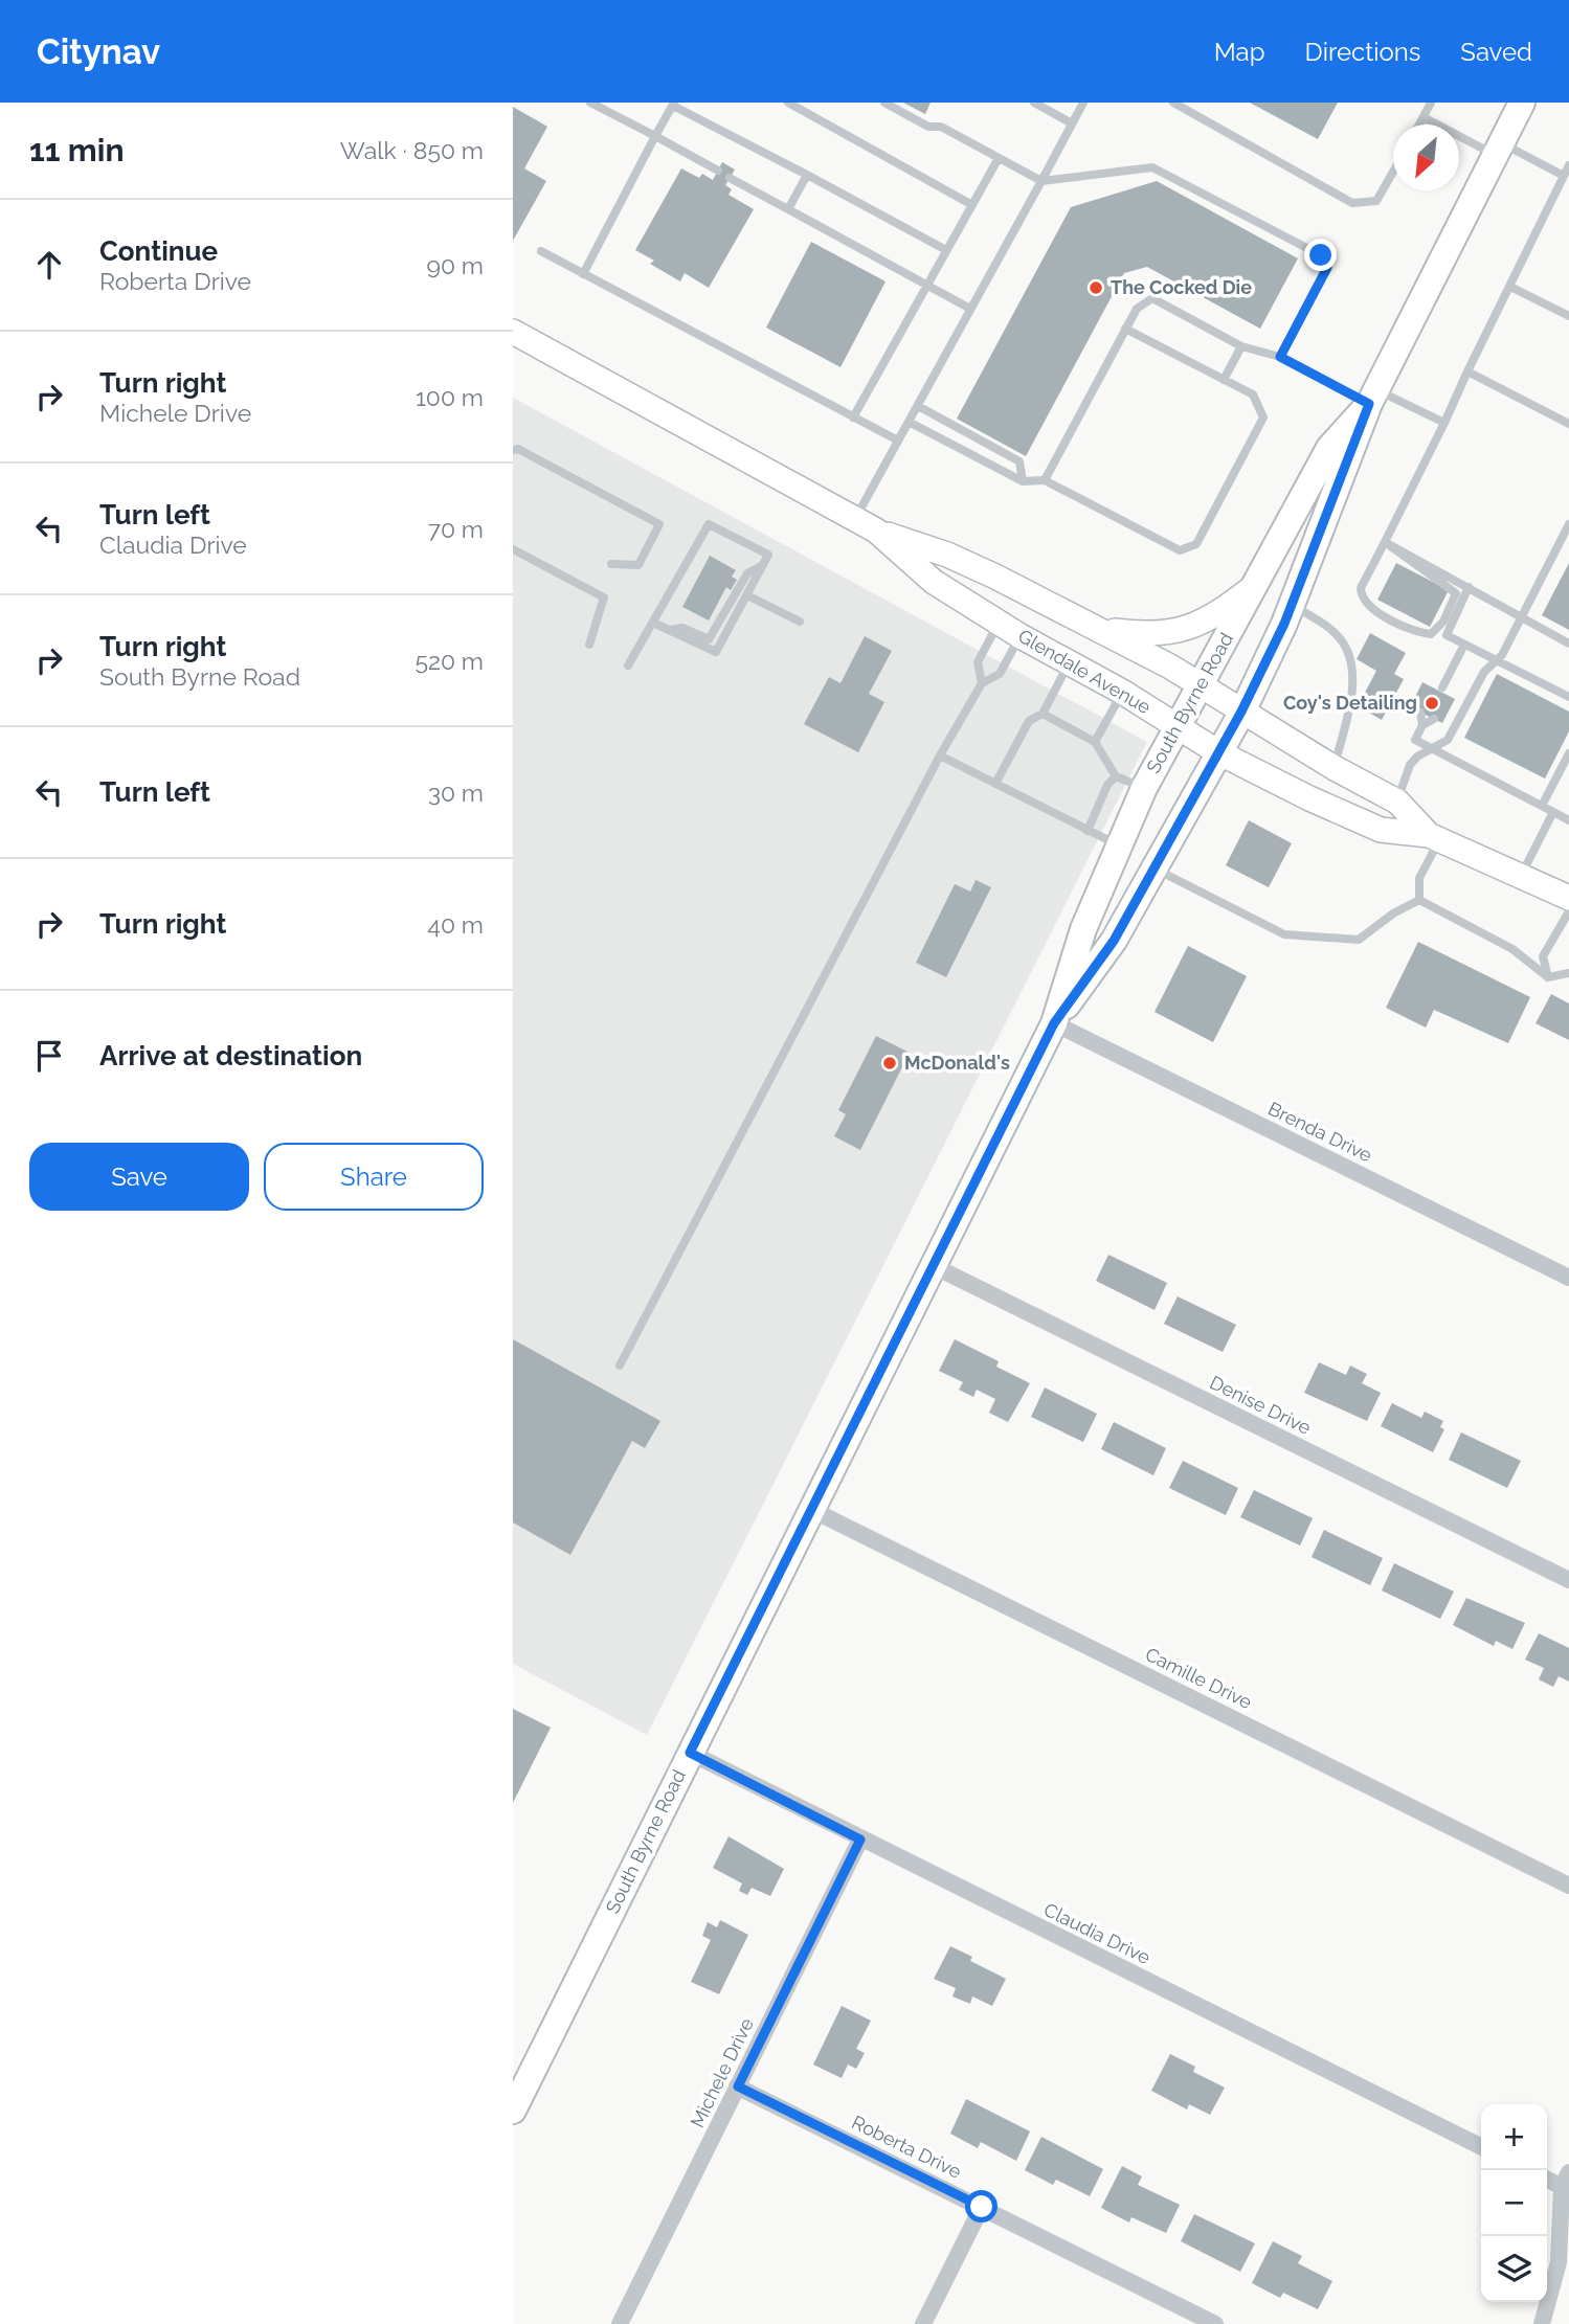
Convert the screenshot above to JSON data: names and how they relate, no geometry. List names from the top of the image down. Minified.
{"streets":{"main road":["Glendale Avenue","South Byrne Road"],"street":["Brenda Drive","Denise Drive","Camille Drive","Claudia Drive","Michele Drive","Roberta Drive"]},"crossings":[["Glendale Avenue","South Byrne Road"],["South Byrne Road","Brenda Drive"],["South Byrne Road","Denise Drive"],["South Byrne Road","Camille Drive"],["South Byrne Road","Claudia Drive"],["Claudia Drive","Michele Drive"],["Michele Drive","Roberta Drive"]],"places":["The Cocked Die","Coy's Detailing","McDonald's"],"north":"bottom left","page":{"header":"Citynav","nav":["Map","Directions","Saved"],"heading":["11 min","Walk · 850 m"],"list":[["Continue","Roberta Drive","90 m"],["Turn right","Michele Drive","100 m"],["Turn left","Claudia Drive","70 m"],["Turn right","South Byrne Road","520 m"],["Turn left","30 m"],["Turn right","40 m"],"Arrive at destination"],"buttons":["Save","Share"],"map_buttons":["+","−"]}}
